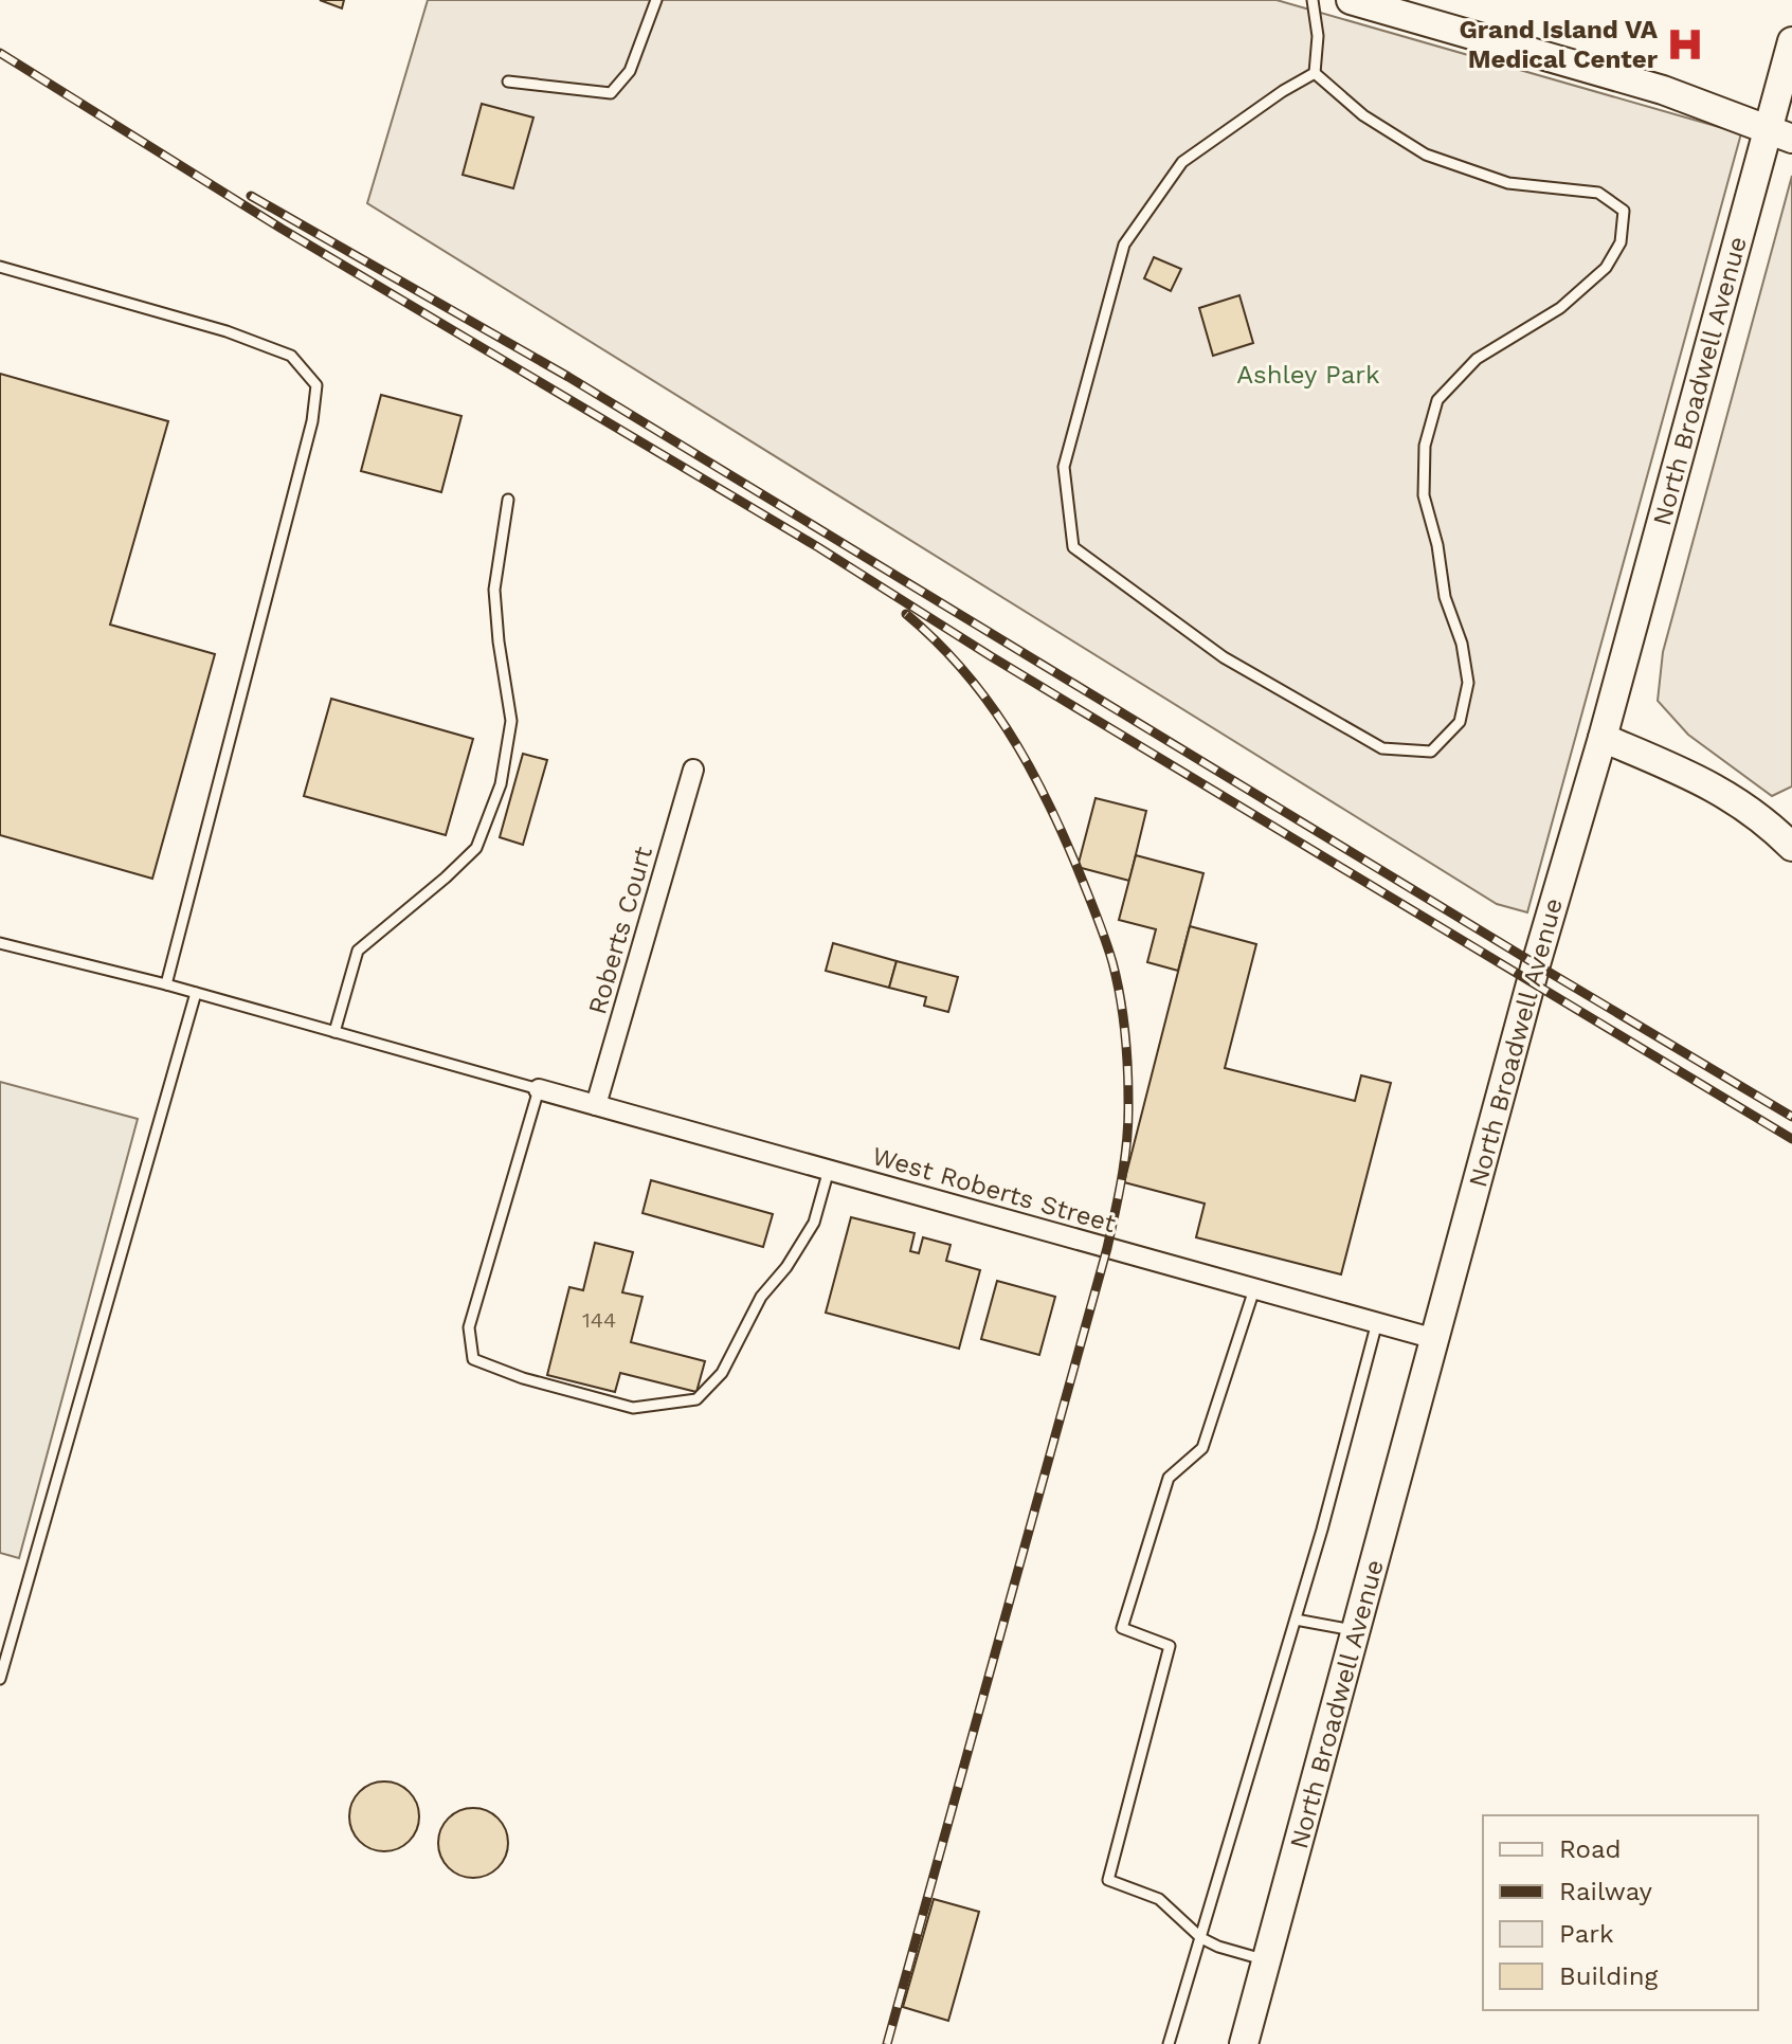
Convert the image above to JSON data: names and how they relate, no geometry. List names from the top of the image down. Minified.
{"streets":{"main road":["North Broadwell Avenue"],"street":["Roberts Court","West Roberts Street"]},"crossings":[["North Broadwell Avenue","West Roberts Street"],["Roberts Court","West Roberts Street"]],"parks":["Ashley Park"],"places":{"hospital":["Grand Island VA Medical Center"]},"house_numbers":["144"],"legend":["Road","Railway","Park","Building"]}
